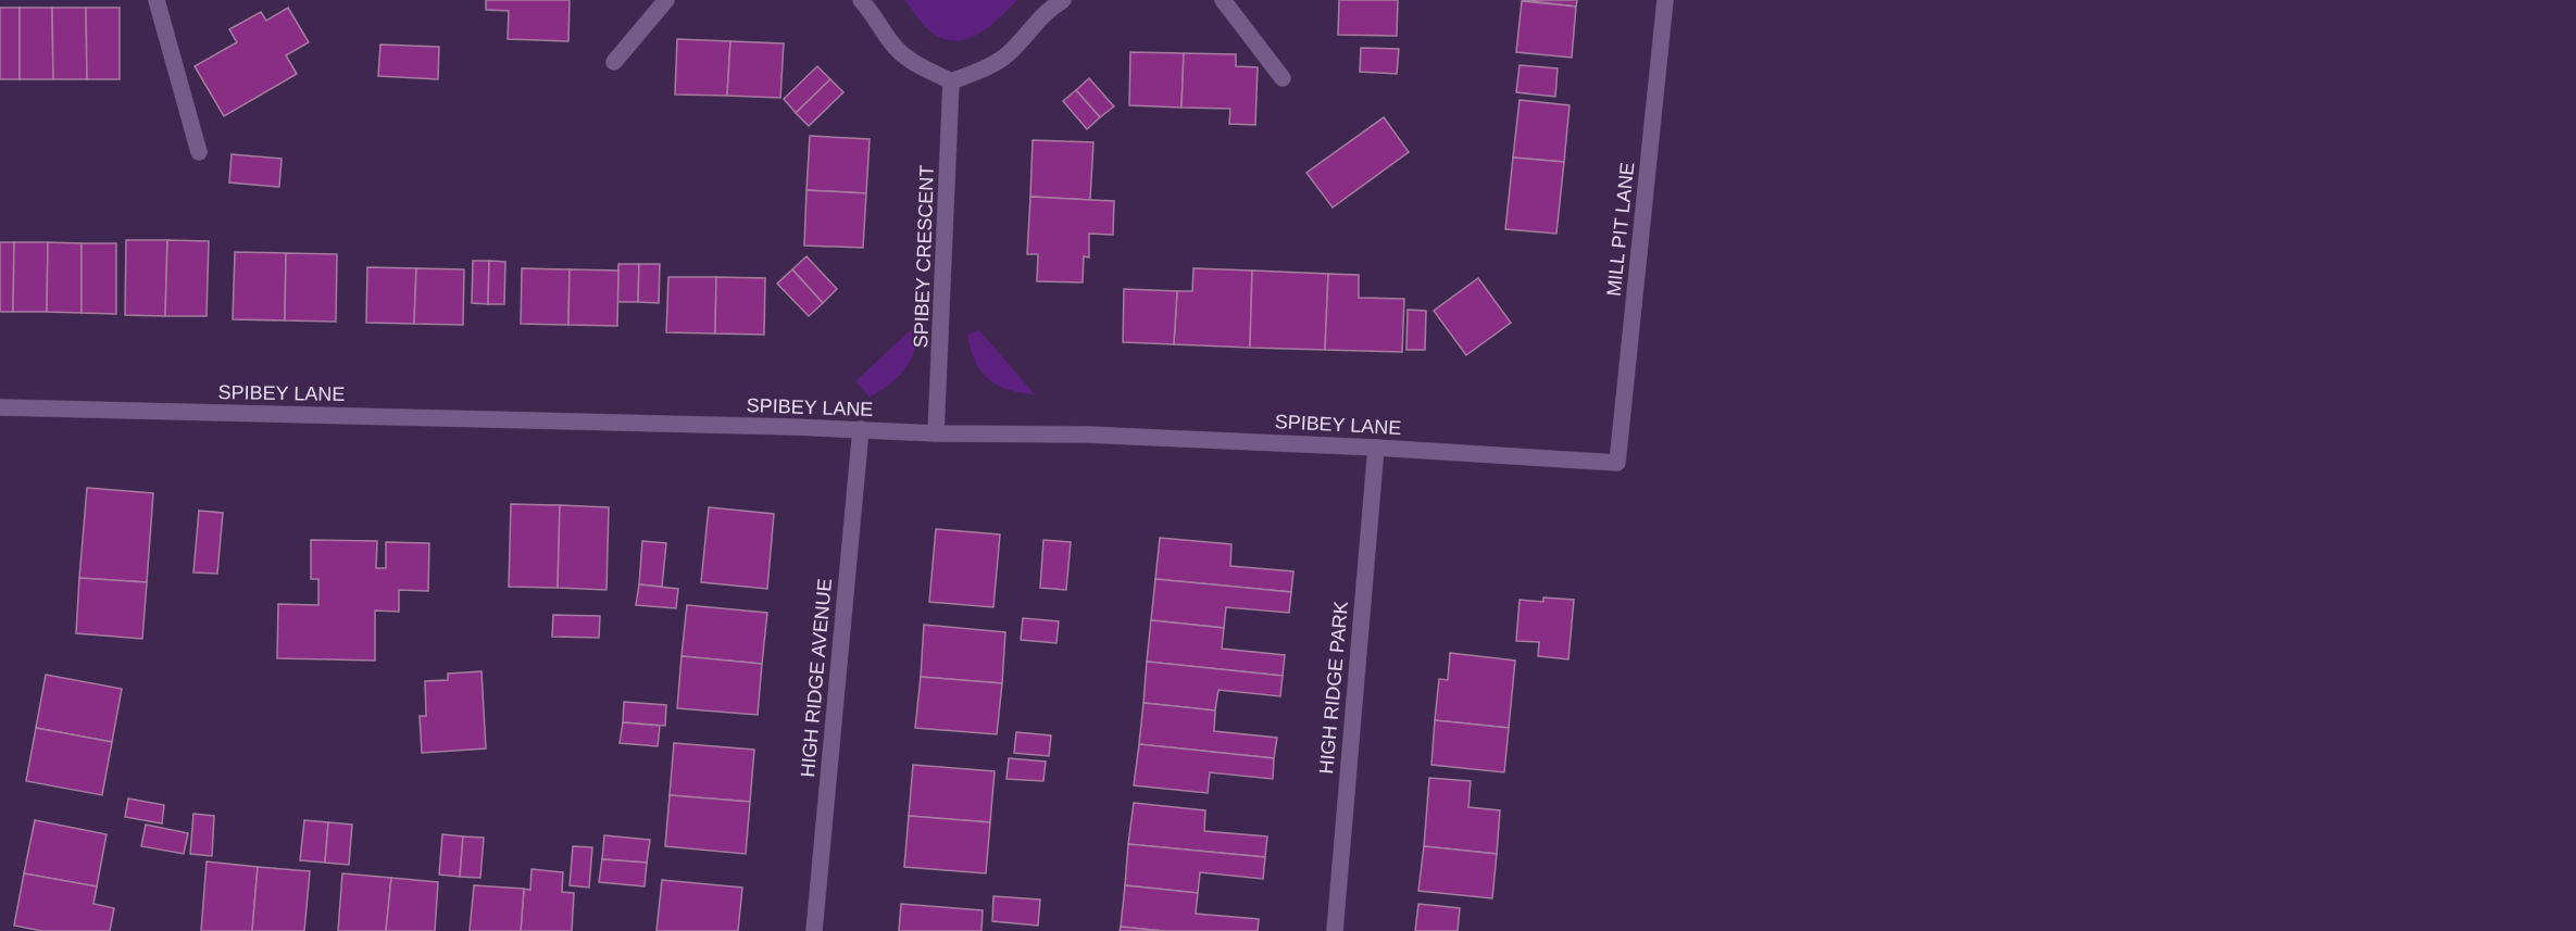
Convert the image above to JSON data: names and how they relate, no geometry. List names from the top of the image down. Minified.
{"streets":{"street":["MILL PIT LANE","SPIBEY CRESCENT","SPIBEY LANE","HIGH RIDGE AVENUE","HIGH RIDGE PARK"]},"crossings":[["MILL PIT LANE","SPIBEY LANE"],["SPIBEY CRESCENT","SPIBEY LANE"],["SPIBEY LANE","HIGH RIDGE AVENUE"],["SPIBEY LANE","HIGH RIDGE PARK"]]}
